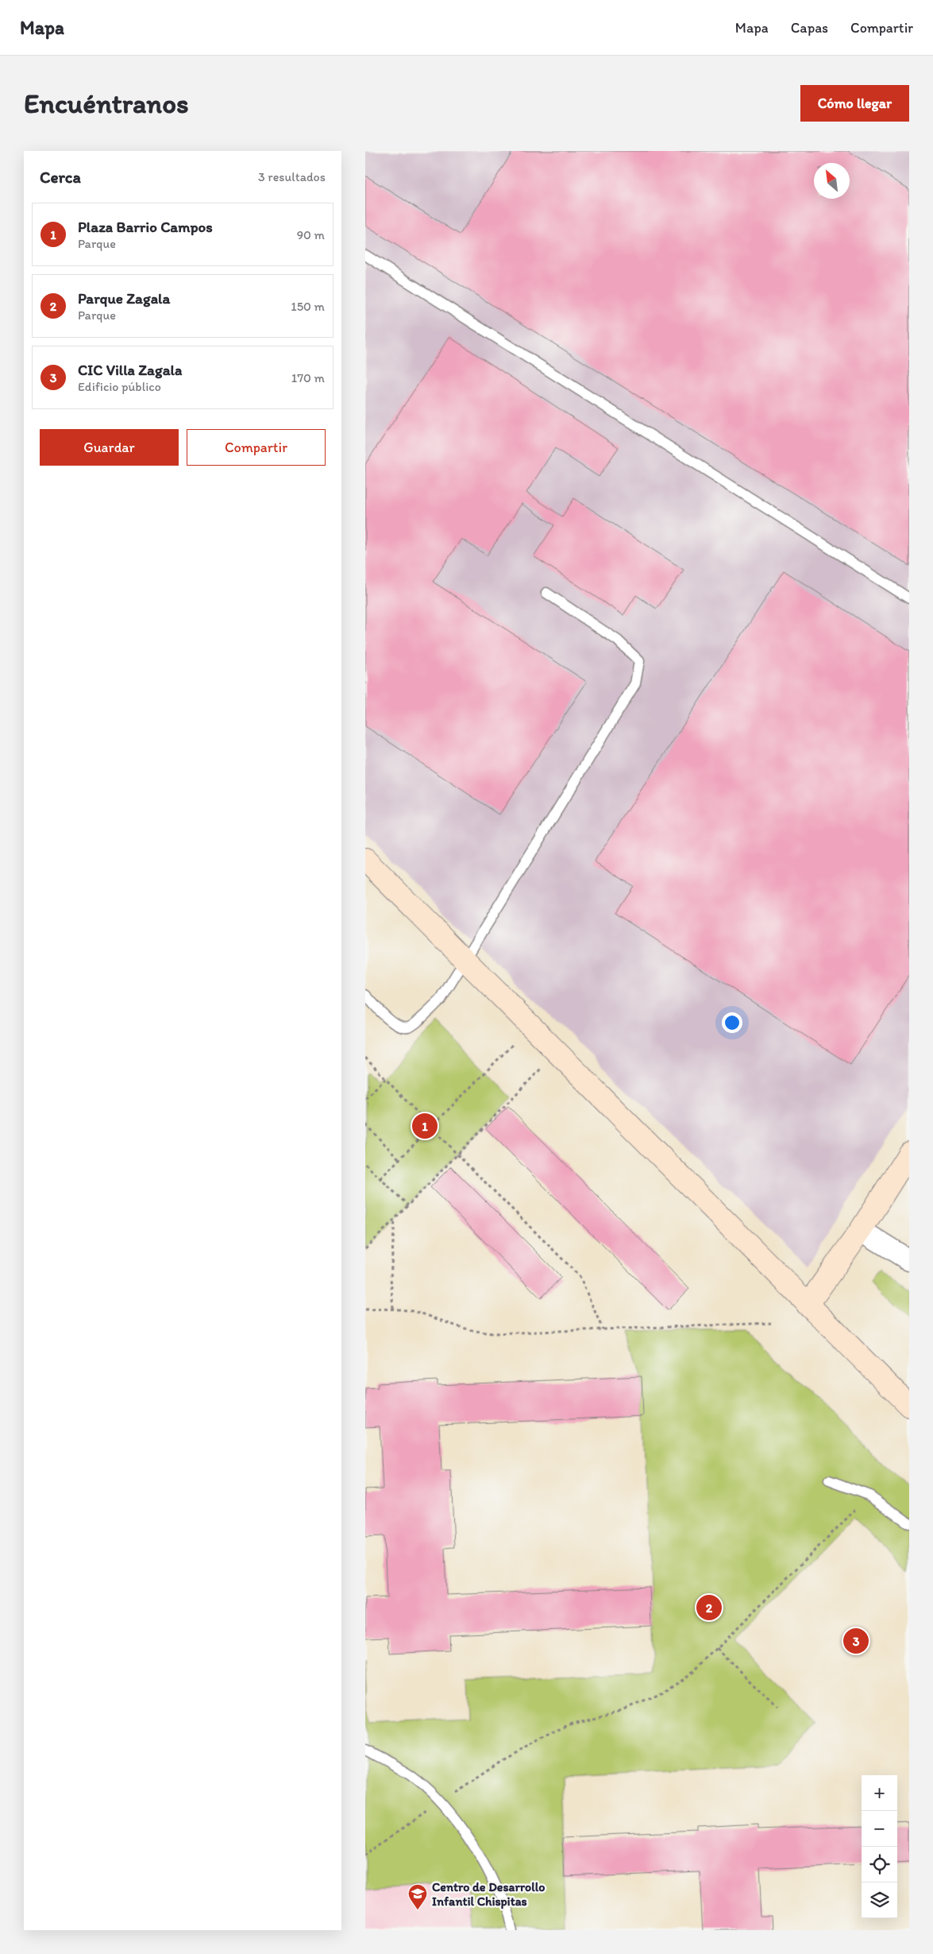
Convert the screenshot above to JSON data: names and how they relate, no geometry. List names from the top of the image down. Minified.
{"places":{"school or university":["Centro de Desarrollo Infantil Chispitas"]},"north":"top left","page":{"header":"Mapa","nav":["Mapa","Capas","Compartir"],"buttons":["Cómo llegar",["Guardar","Compartir"]],"title":"Encuéntranos","heading":["Cerca","3 resultados"],"list":[{"mark":"1","name":"Plaza Barrio Campos","note":"Parque","value":"90 m"},{"mark":"2","name":"Parque Zagala","note":"Parque","value":"150 m"},{"mark":"3","name":"CIC Villa Zagala","note":"Edificio público","value":"170 m"}],"pins":["1","2","3"],"map_buttons":["+","−"]}}
